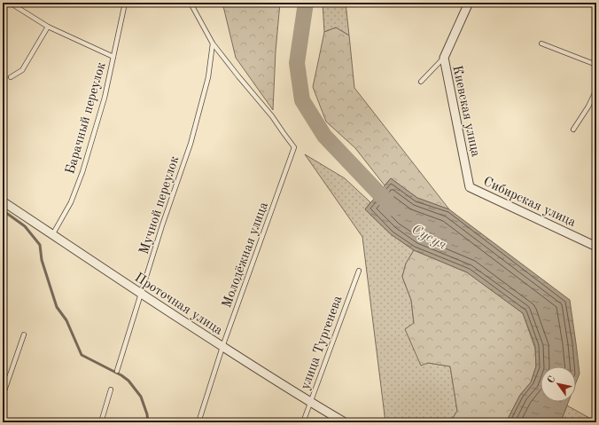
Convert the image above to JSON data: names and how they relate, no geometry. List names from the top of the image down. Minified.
{"streets":{"street":["Киевская улица","Сибирская улица","Проточная улица"],"lane":["Барачный переулок","Мучной переулок","Молодёжная улица","улица Тургенева"]},"crossings":[["Киевская улица","Сибирская улица"],["Барачный переулок","Проточная улица"],["Мучной переулок","Молодёжная улица"],["Мучной переулок","Проточная улица"],["Молодёжная улица","Проточная улица"],["Проточная улица","улица Тургенева"]],"water":["Сусуя"],"north":"top left"}
